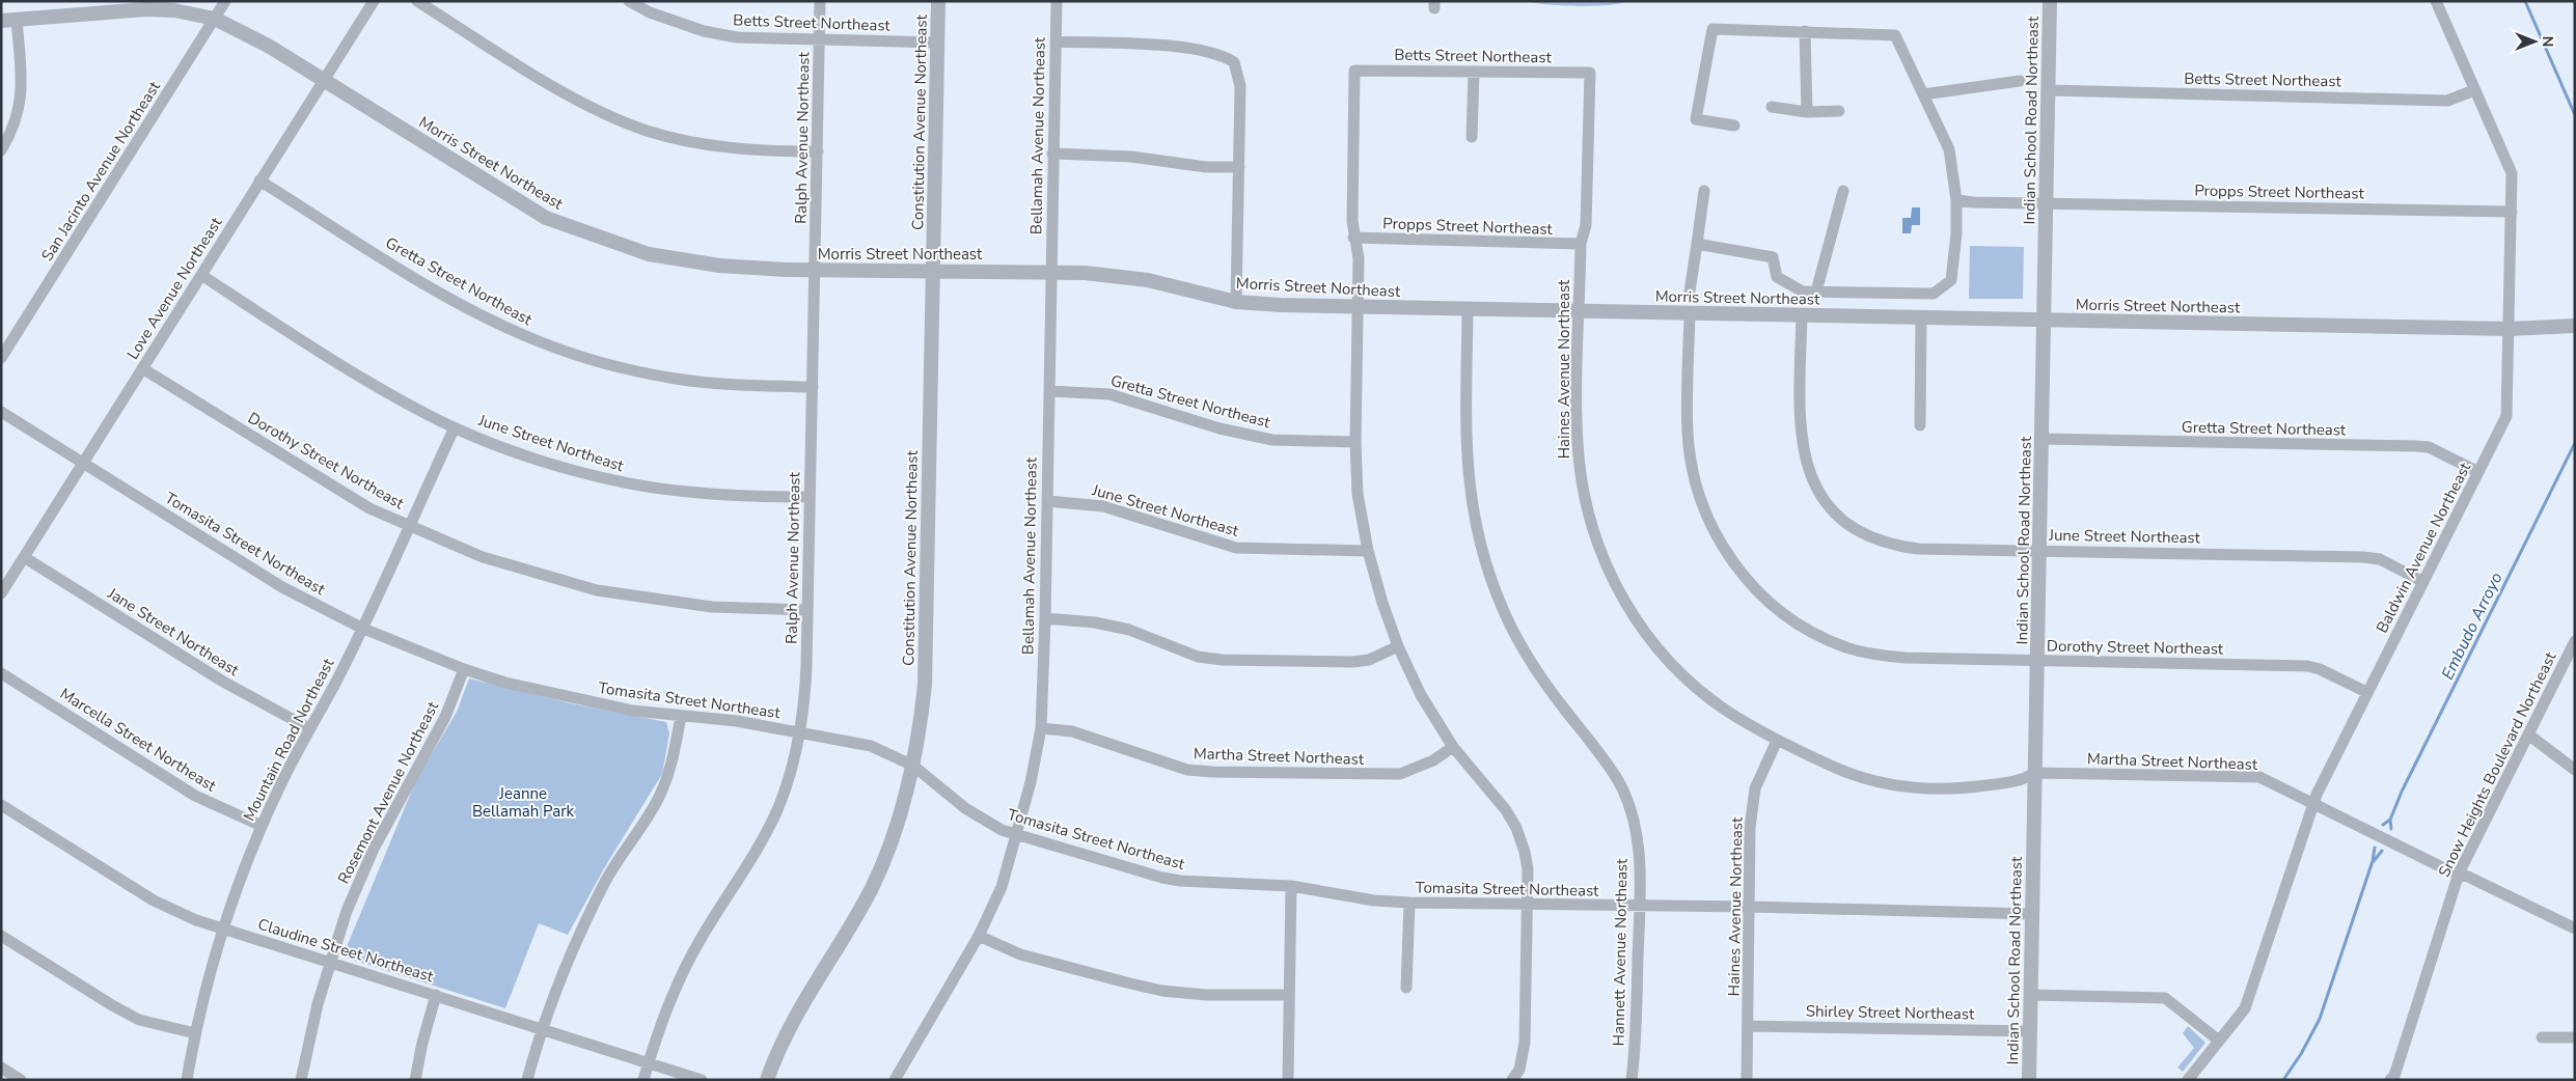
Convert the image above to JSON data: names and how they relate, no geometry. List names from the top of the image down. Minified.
{"streets":{"street":["Betts Street Northeast","Indian School Road Northeast","Constitution Avenue Northeast","Bellamah Avenue Northeast","Ralph Avenue Northeast","Morris Street Northeast","San Jacinto Avenue Northeast","Propps Street Northeast","Gretta Street Northeast","Love Avenue Northeast","Haines Avenue Northeast","June Street Northeast","Dorothy Street Northeast","Tomasita Street Northeast","Baldwin Avenue Northeast","Jane Street Northeast","Marcella Street Northeast","Mountain Road Northeast","Martha Street Northeast","Snow Heights Boulevard Northeast","Rosemont Avenue Northeast","Claudine Street Northeast","Hannett Avenue Northeast","Shirley Street Northeast"]},"crossings":[["Betts Street Northeast","Indian School Road Northeast"],["Betts Street Northeast","Constitution Avenue Northeast"],["Betts Street Northeast","Ralph Avenue Northeast"],["Betts Street Northeast","Propps Street Northeast"],["Betts Street Northeast","Haines Avenue Northeast"],["Betts Street Northeast","Baldwin Avenue Northeast"],["Indian School Road Northeast","Morris Street Northeast"],["Indian School Road Northeast","Propps Street Northeast"],["Indian School Road Northeast","Gretta Street Northeast"],["Indian School Road Northeast","June Street Northeast"],["Indian School Road Northeast","Dorothy Street Northeast"],["Indian School Road Northeast","Tomasita Street Northeast"],["Indian School Road Northeast","Martha Street Northeast"],["Indian School Road Northeast","Shirley Street Northeast"],["Constitution Avenue Northeast","Morris Street Northeast"],["Constitution Avenue Northeast","Tomasita Street Northeast"],["Bellamah Avenue Northeast","Morris Street Northeast"],["Bellamah Avenue Northeast","Gretta Street Northeast"],["Bellamah Avenue Northeast","June Street Northeast"],["Bellamah Avenue Northeast","Tomasita Street Northeast"],["Bellamah Avenue Northeast","Martha Street Northeast"],["Ralph Avenue Northeast","Morris Street Northeast"],["Ralph Avenue Northeast","Gretta Street Northeast"],["Ralph Avenue Northeast","June Street Northeast"],["Ralph Avenue Northeast","Dorothy Street Northeast"],["Ralph Avenue Northeast","Tomasita Street Northeast"],["Ralph Avenue Northeast","Claudine Street Northeast"],["Morris Street Northeast","San Jacinto Avenue Northeast"],["Morris Street Northeast","Love Avenue Northeast"],["Morris Street Northeast","Haines Avenue Northeast"],["Morris Street Northeast","June Street Northeast"],["Morris Street Northeast","Dorothy Street Northeast"],["Morris Street Northeast","Baldwin Avenue Northeast"],["Morris Street Northeast","Hannett Avenue Northeast"],["Propps Street Northeast","Haines Avenue Northeast"],["Propps Street Northeast","Baldwin Avenue Northeast"],["Gretta Street Northeast","Love Avenue Northeast"],["Gretta Street Northeast","Baldwin Avenue Northeast"],["Love Avenue Northeast","June Street Northeast"],["Love Avenue Northeast","Dorothy Street Northeast"],["Love Avenue Northeast","Tomasita Street Northeast"],["Love Avenue Northeast","Jane Street Northeast"],["Haines Avenue Northeast","Tomasita Street Northeast"],["Haines Avenue Northeast","Martha Street Northeast"],["Haines Avenue Northeast","Shirley Street Northeast"],["June Street Northeast","Baldwin Avenue Northeast"],["June Street Northeast","Mountain Road Northeast"],["Dorothy Street Northeast","Baldwin Avenue Northeast"],["Dorothy Street Northeast","Mountain Road Northeast"],["Tomasita Street Northeast","Mountain Road Northeast"],["Tomasita Street Northeast","Rosemont Avenue Northeast"],["Tomasita Street Northeast","Hannett Avenue Northeast"],["Baldwin Avenue Northeast","Martha Street Northeast"],["Jane Street Northeast","Mountain Road Northeast"],["Marcella Street Northeast","Mountain Road Northeast"],["Mountain Road Northeast","Claudine Street Northeast"],["Martha Street Northeast","Snow Heights Boulevard Northeast"],["Rosemont Avenue Northeast","Claudine Street Northeast"]],"water":["Embudo Arroyo"],"parks":["Jeanne Bellamah Park"],"north":"right"}
